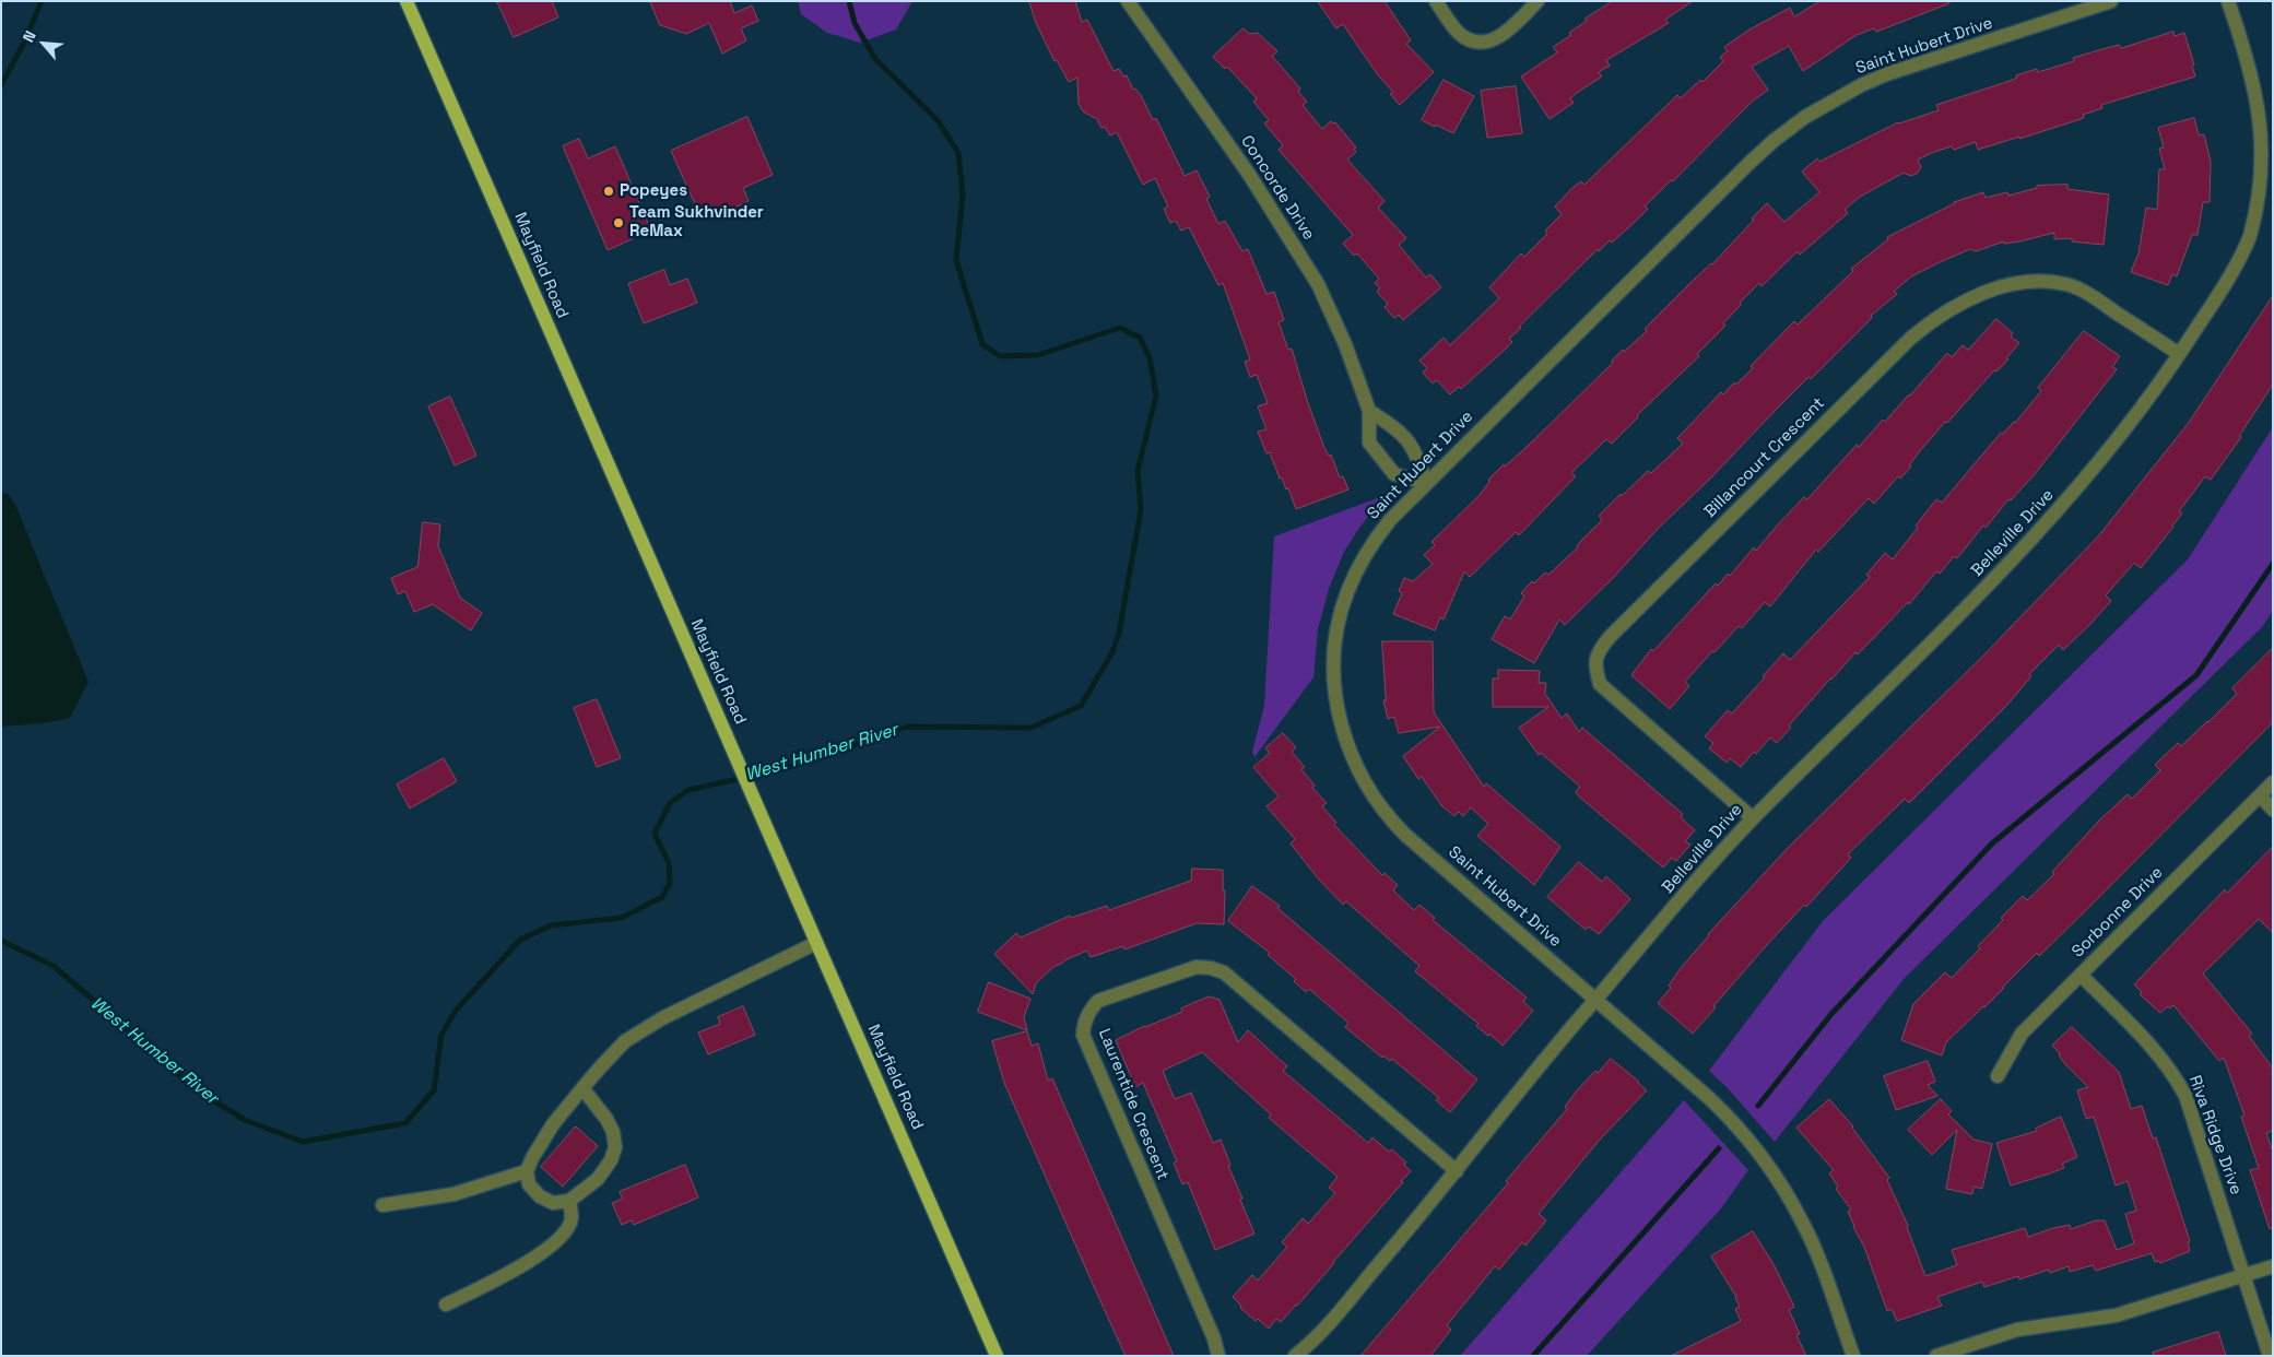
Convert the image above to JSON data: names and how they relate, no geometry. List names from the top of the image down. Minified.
{"streets":{"main road":["Mayfield Road"],"street":["Saint Hubert Drive","Concorde Drive","Billancourt Crescent","Belleville Drive","Sorbonne Drive","Laurentide Crescent","Riva Ridge Drive"]},"crossings":[["Saint Hubert Drive","Concorde Drive"],["Saint Hubert Drive","Belleville Drive"],["Billancourt Crescent","Belleville Drive"],["Sorbonne Drive","Riva Ridge Drive"]],"water":["West Humber River"],"places":["Popeyes","Team Sukhvinder ReMax"],"north":"top left"}
